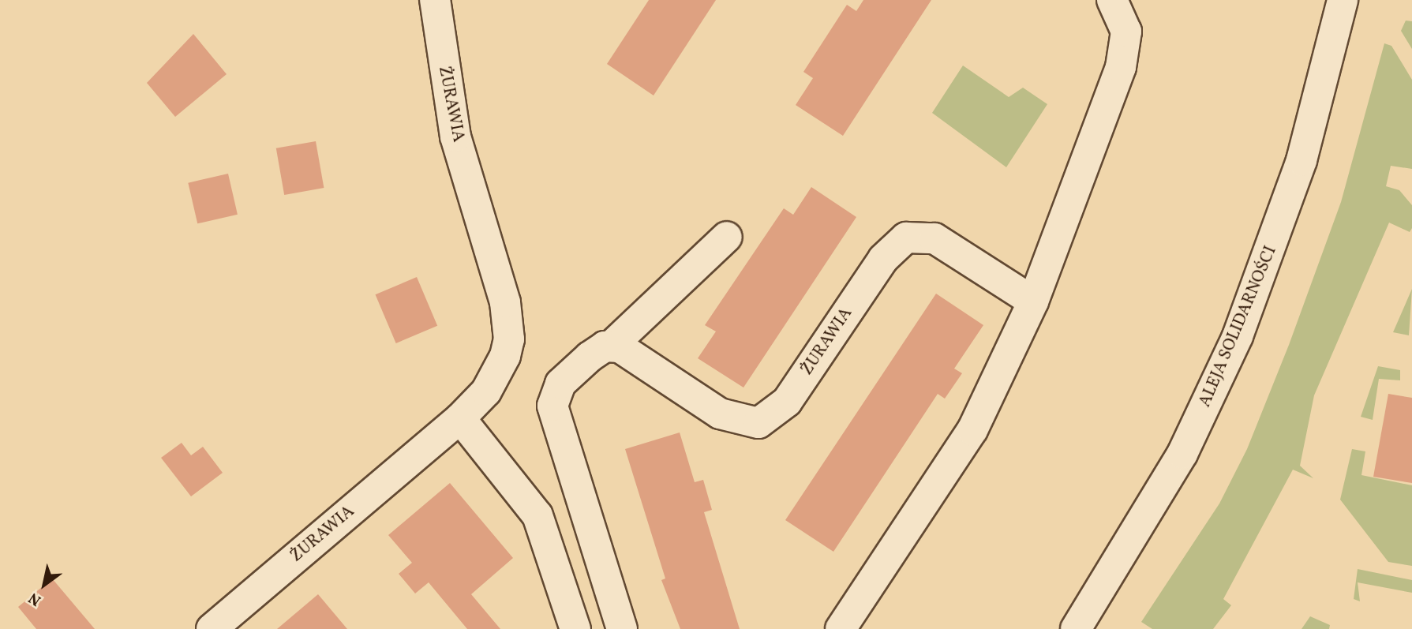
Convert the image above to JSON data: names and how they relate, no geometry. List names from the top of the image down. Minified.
{"streets":{"street":["ŻURAWIA","ALEJA SOLIDARNOŚCI"]},"north":"bottom left"}
